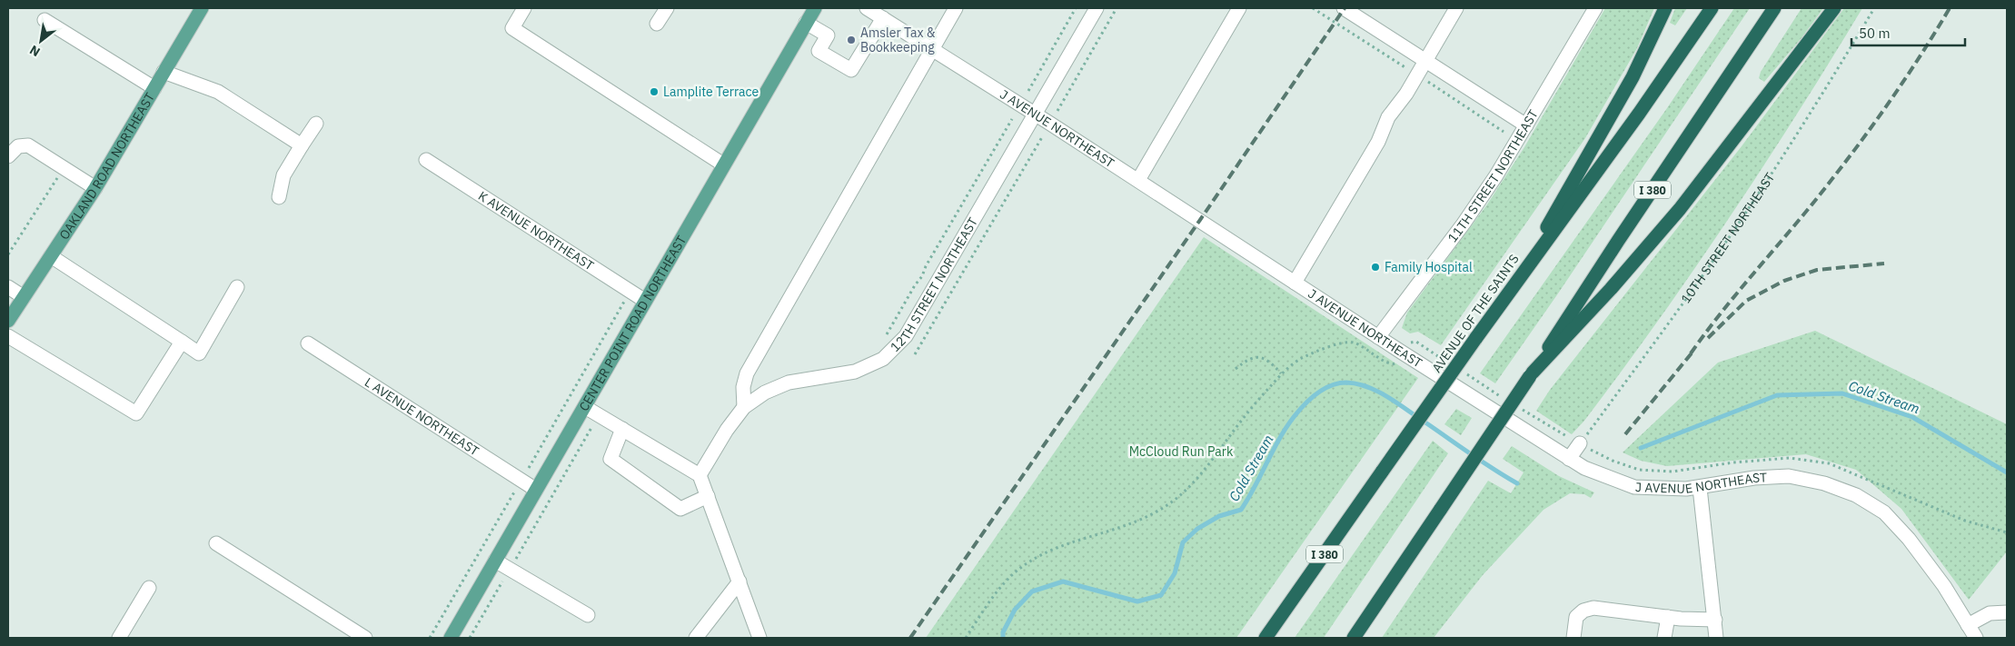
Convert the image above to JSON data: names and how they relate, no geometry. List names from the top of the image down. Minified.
{"streets":{"highway":["I 380","AVENUE OF THE SAINTS"],"main road":["OAKLAND ROAD NORTHEAST","CENTER POINT ROAD NORTHEAST"],"street":["J AVENUE NORTHEAST","11TH STREET NORTHEAST","K AVENUE NORTHEAST","12TH STREET NORTHEAST","L AVENUE NORTHEAST"],"path":["10TH STREET NORTHEAST"]},"crossings":[["J AVENUE NORTHEAST","11TH STREET NORTHEAST"],["J AVENUE NORTHEAST","12TH STREET NORTHEAST"],["K AVENUE NORTHEAST","CENTER POINT ROAD NORTHEAST"],["CENTER POINT ROAD NORTHEAST","L AVENUE NORTHEAST"]],"water":["Cold Stream"],"parks":["McCloud Run Park"],"places":["Amsler Tax & Bookkeeping","Lamplite Terrace","Family Hospital"],"scale_bar":"50 m","north":"bottom left"}
